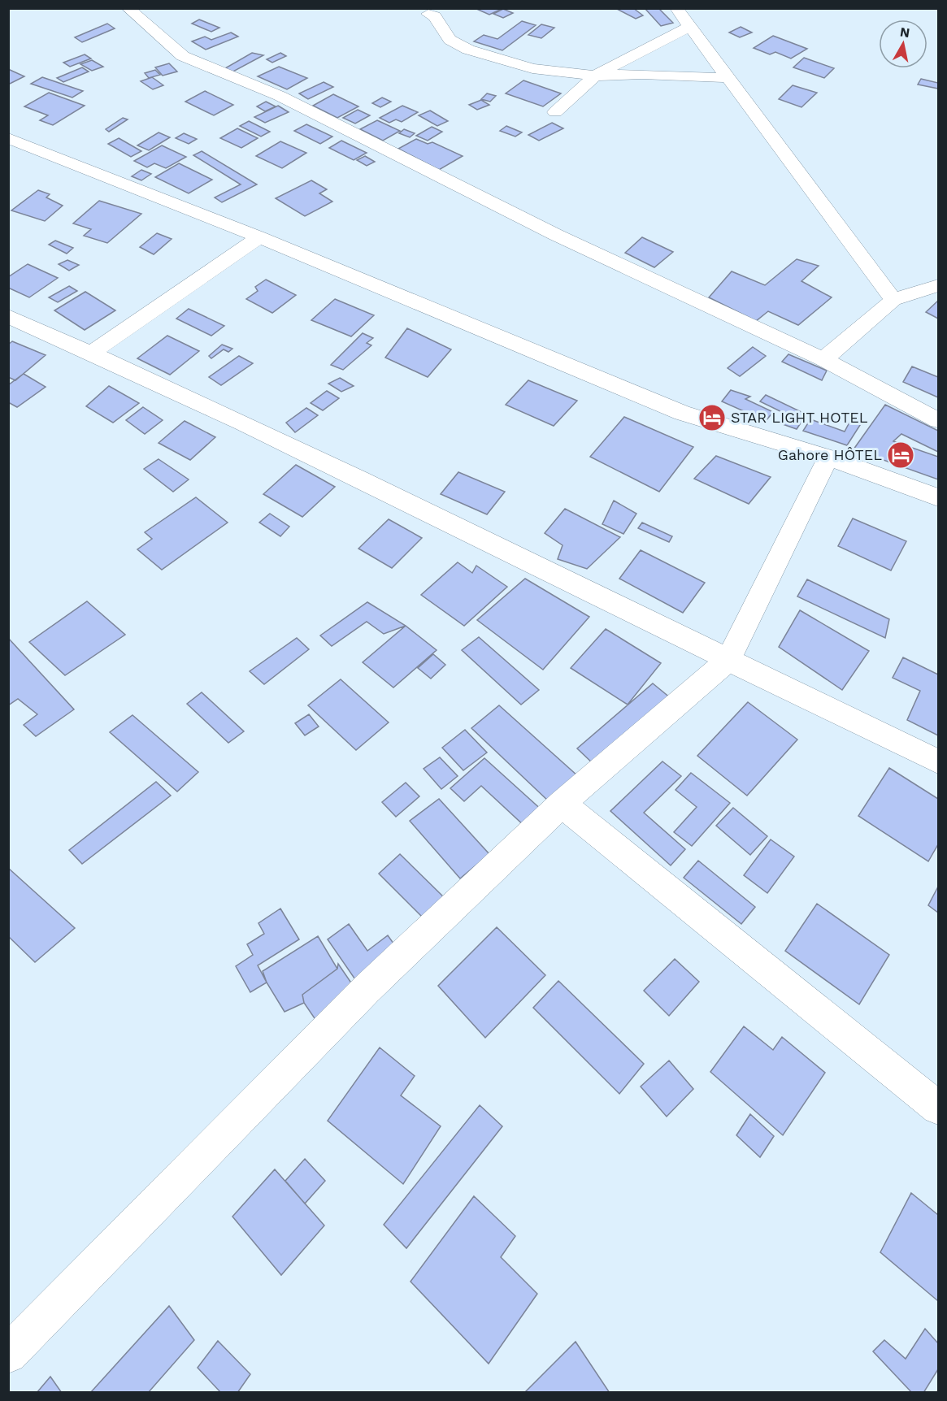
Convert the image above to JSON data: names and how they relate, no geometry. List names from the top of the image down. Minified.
{"places":{"hotel":["STAR LIGHT HOTEL","Gahore HÔTEL"]},"north":"top"}
